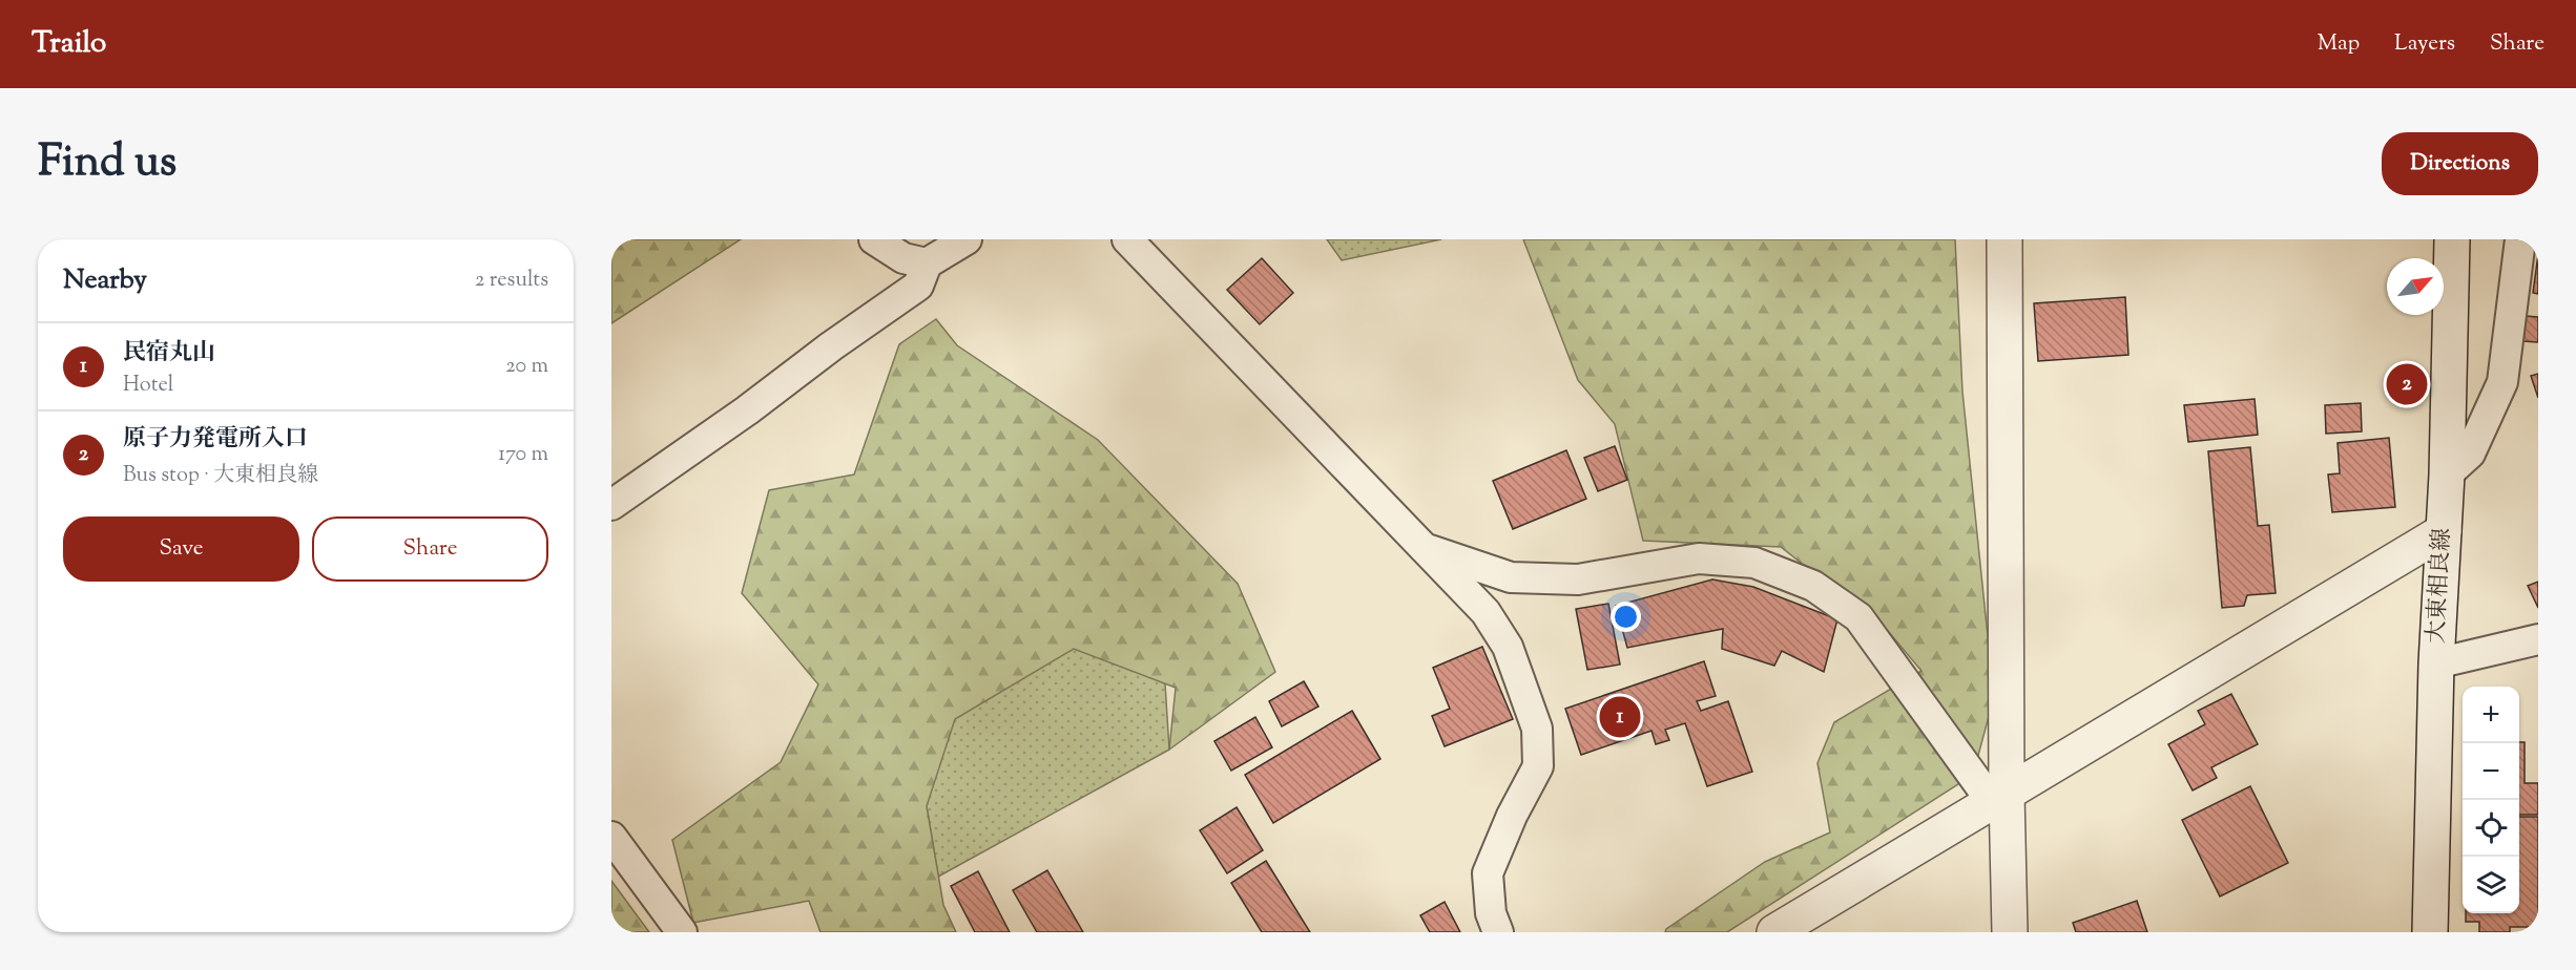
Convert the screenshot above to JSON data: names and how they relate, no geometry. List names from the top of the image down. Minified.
{"streets":{"street":["大東相良線"]},"north":"top right","page":{"header":"Trailo","nav":["Map","Layers","Share"],"title":"Find us","buttons":["Directions",["Save","Share"]],"heading":["Nearby","2 results"],"list":[{"mark":"1","name":"民宿丸山","note":"Hotel","value":"20 m"},{"mark":"2","name":"原子力発電所入口","note":"Bus stop · 大東相良線","value":"170 m"}],"pins":["2","1"],"map_buttons":["+","−"]}}
